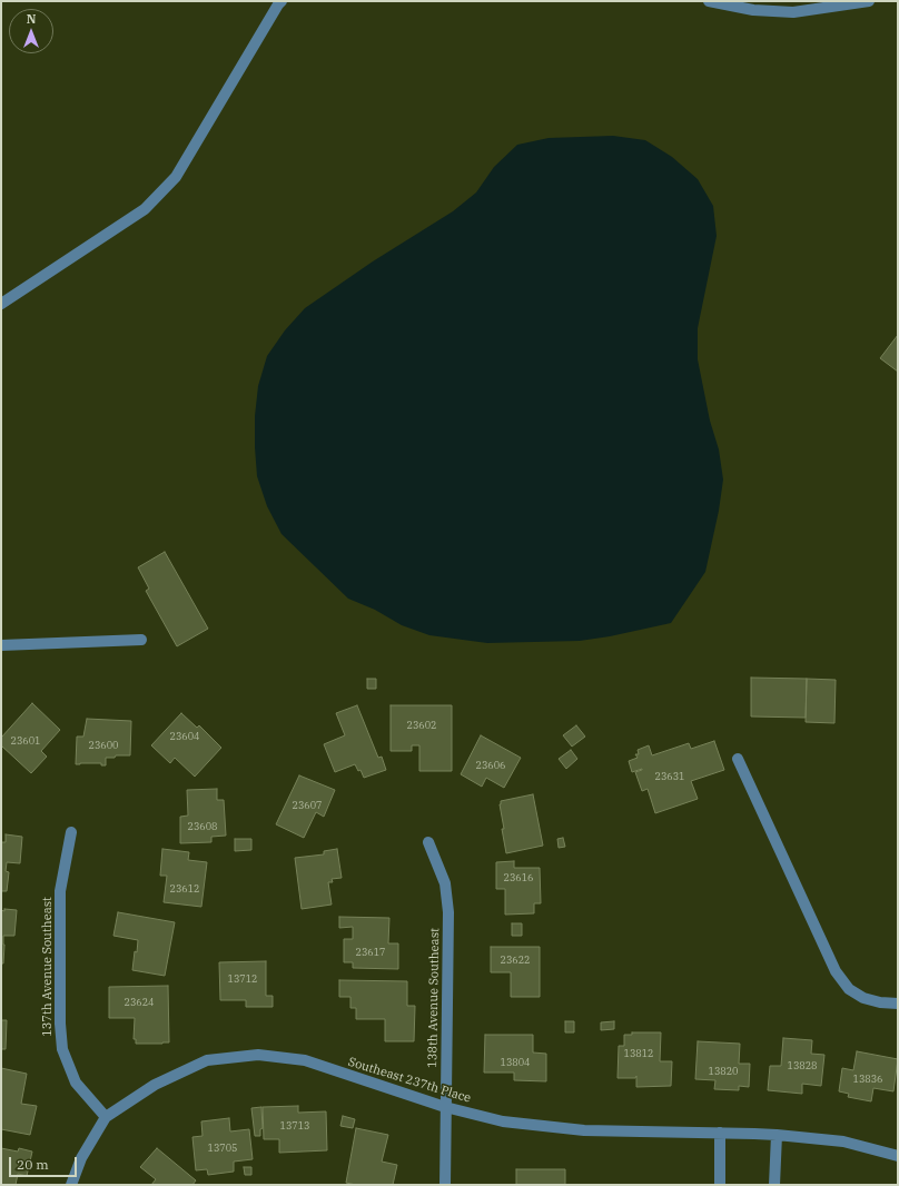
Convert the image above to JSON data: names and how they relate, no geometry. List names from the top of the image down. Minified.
{"streets":{"street":["137th Avenue Southeast","138th Avenue Southeast","Southeast 237th Place"]},"crossings":[["137th Avenue Southeast","Southeast 237th Place"],["138th Avenue Southeast","Southeast 237th Place"]],"house_numbers":["23602","23604","23601","23600","23606","23631","23607","23608","23616","23612","23617","23622","13712","23624","13812","13804","13828","13820","13836","13713","13705"],"scale_bar":"20 m","north":"top"}
